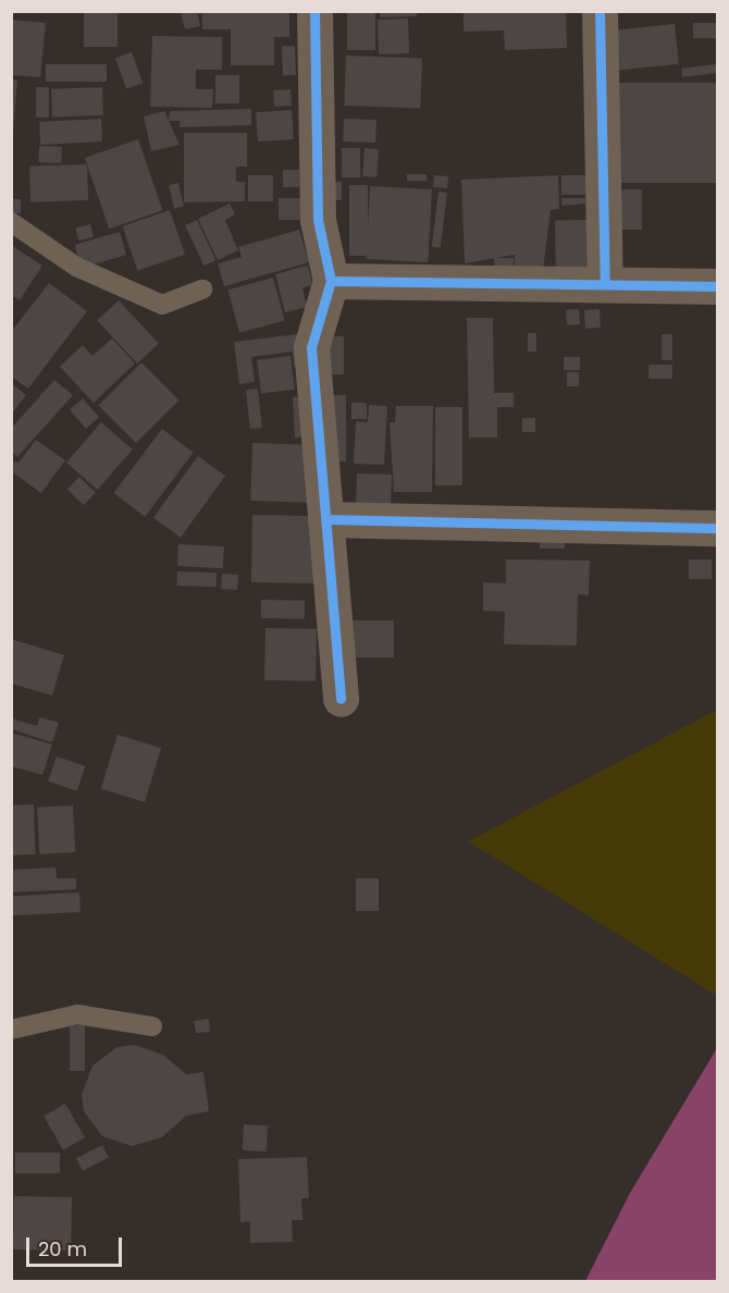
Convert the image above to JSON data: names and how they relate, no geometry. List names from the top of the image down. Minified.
{"scale_bar":"20 m"}
